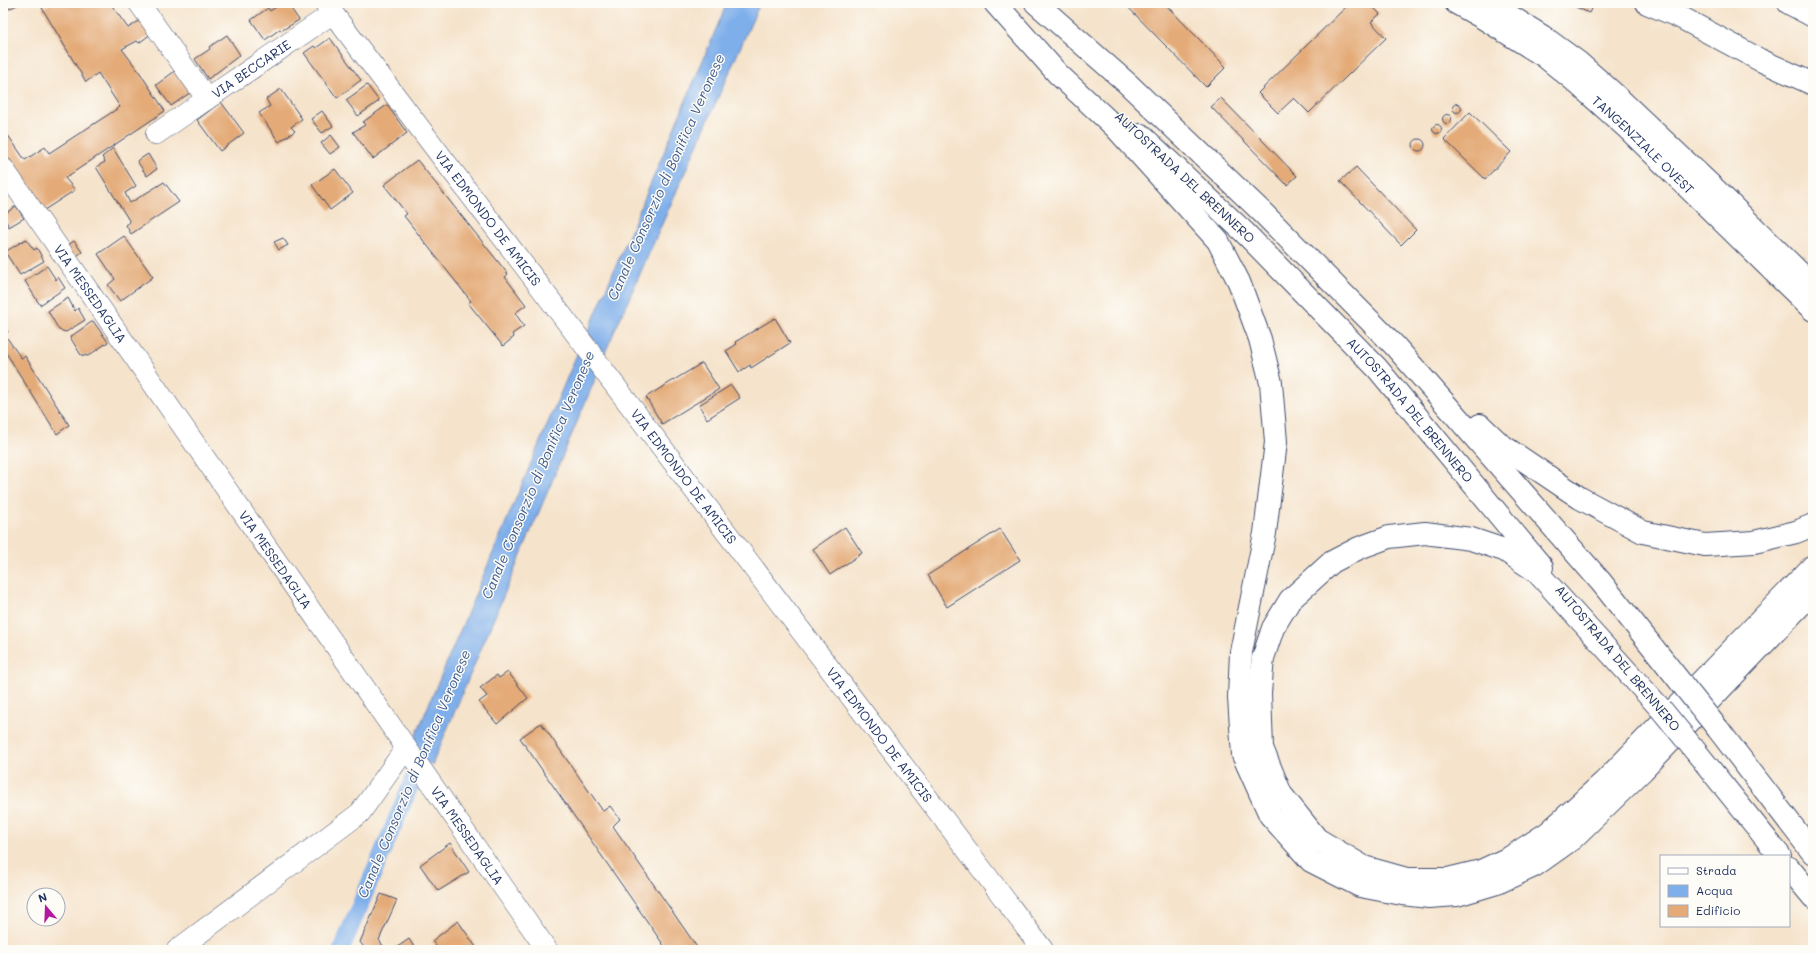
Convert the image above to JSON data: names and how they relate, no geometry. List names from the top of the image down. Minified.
{"streets":{"highway":["TANGENZIALE OVEST","AUTOSTRADA DEL BRENNERO"],"street":["VIA BECCARIE","VIA EDMONDO DE AMICIS","VIA MESSEDAGLIA"]},"crossings":[["VIA BECCARIE","VIA EDMONDO DE AMICIS"]],"water":["Canale Consorzio di Bonifica Veronese"],"legend":["Strada","Acqua","Edificio"],"north":"top"}
